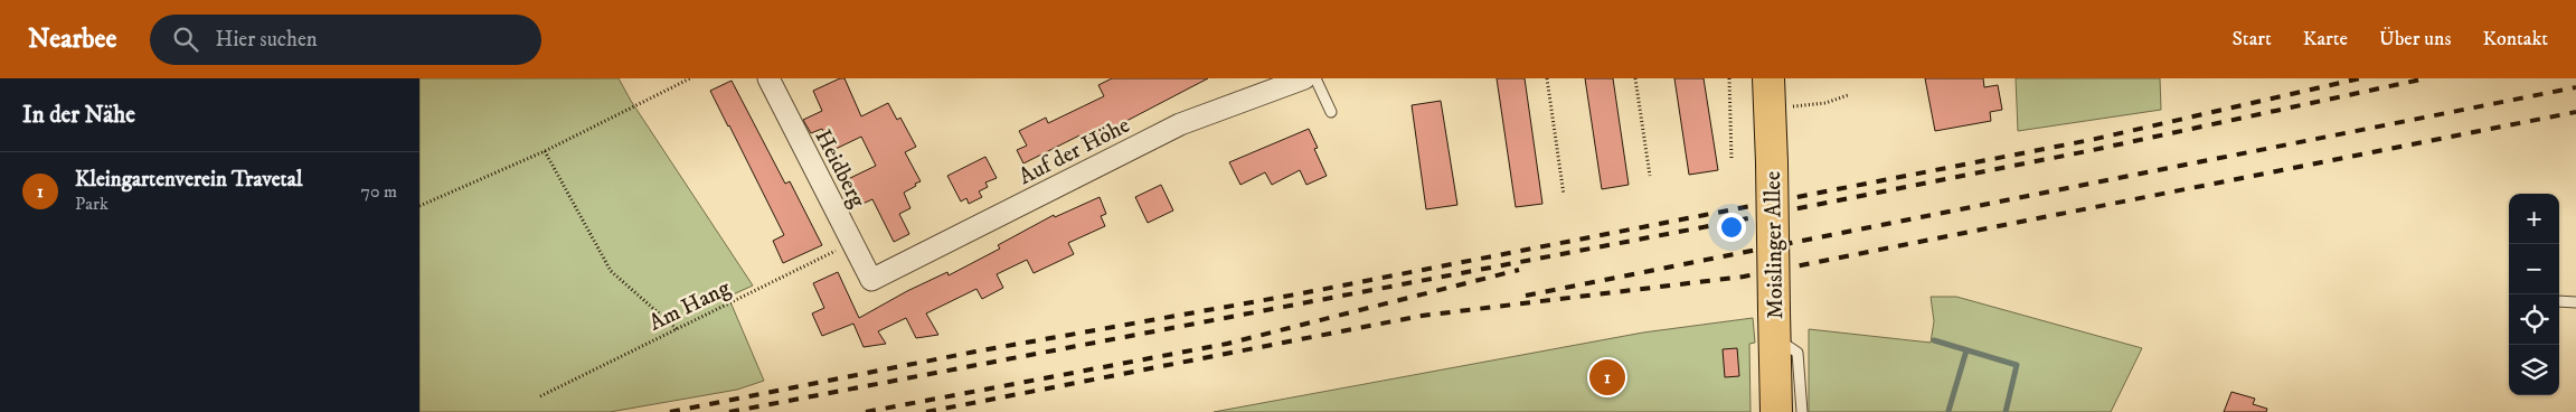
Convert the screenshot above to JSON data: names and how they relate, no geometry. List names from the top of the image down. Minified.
{"streets":{"main road":["Moislinger Allee"],"street":["Auf der Höhe","Heidberg"],"path":["Am Hang"]},"crossings":[["Auf der Höhe","Heidberg"],["Heidberg","Am Hang"]],"page":{"header":"Nearbee","search":"Hier suchen","nav":["Start","Karte","Über uns","Kontakt"],"heading":"In der Nähe","list":[{"mark":"1","name":"Kleingartenverein Travetal","note":"Park","value":"70 m"}],"map_buttons":["+","−"],"pins":"1"}}
